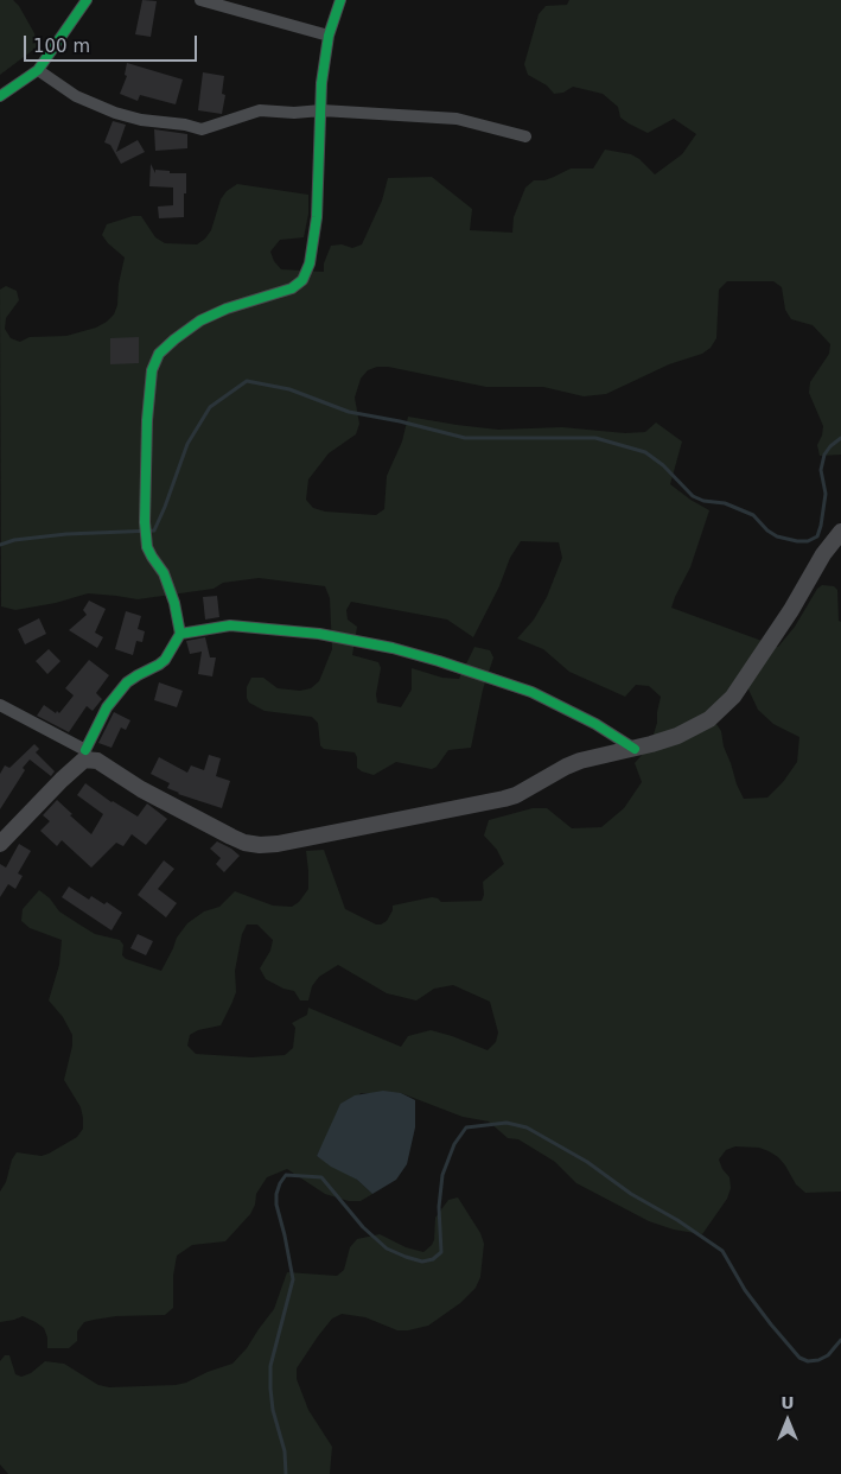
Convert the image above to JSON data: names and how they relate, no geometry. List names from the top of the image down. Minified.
{"scale_bar":"100 m","north":"top"}
